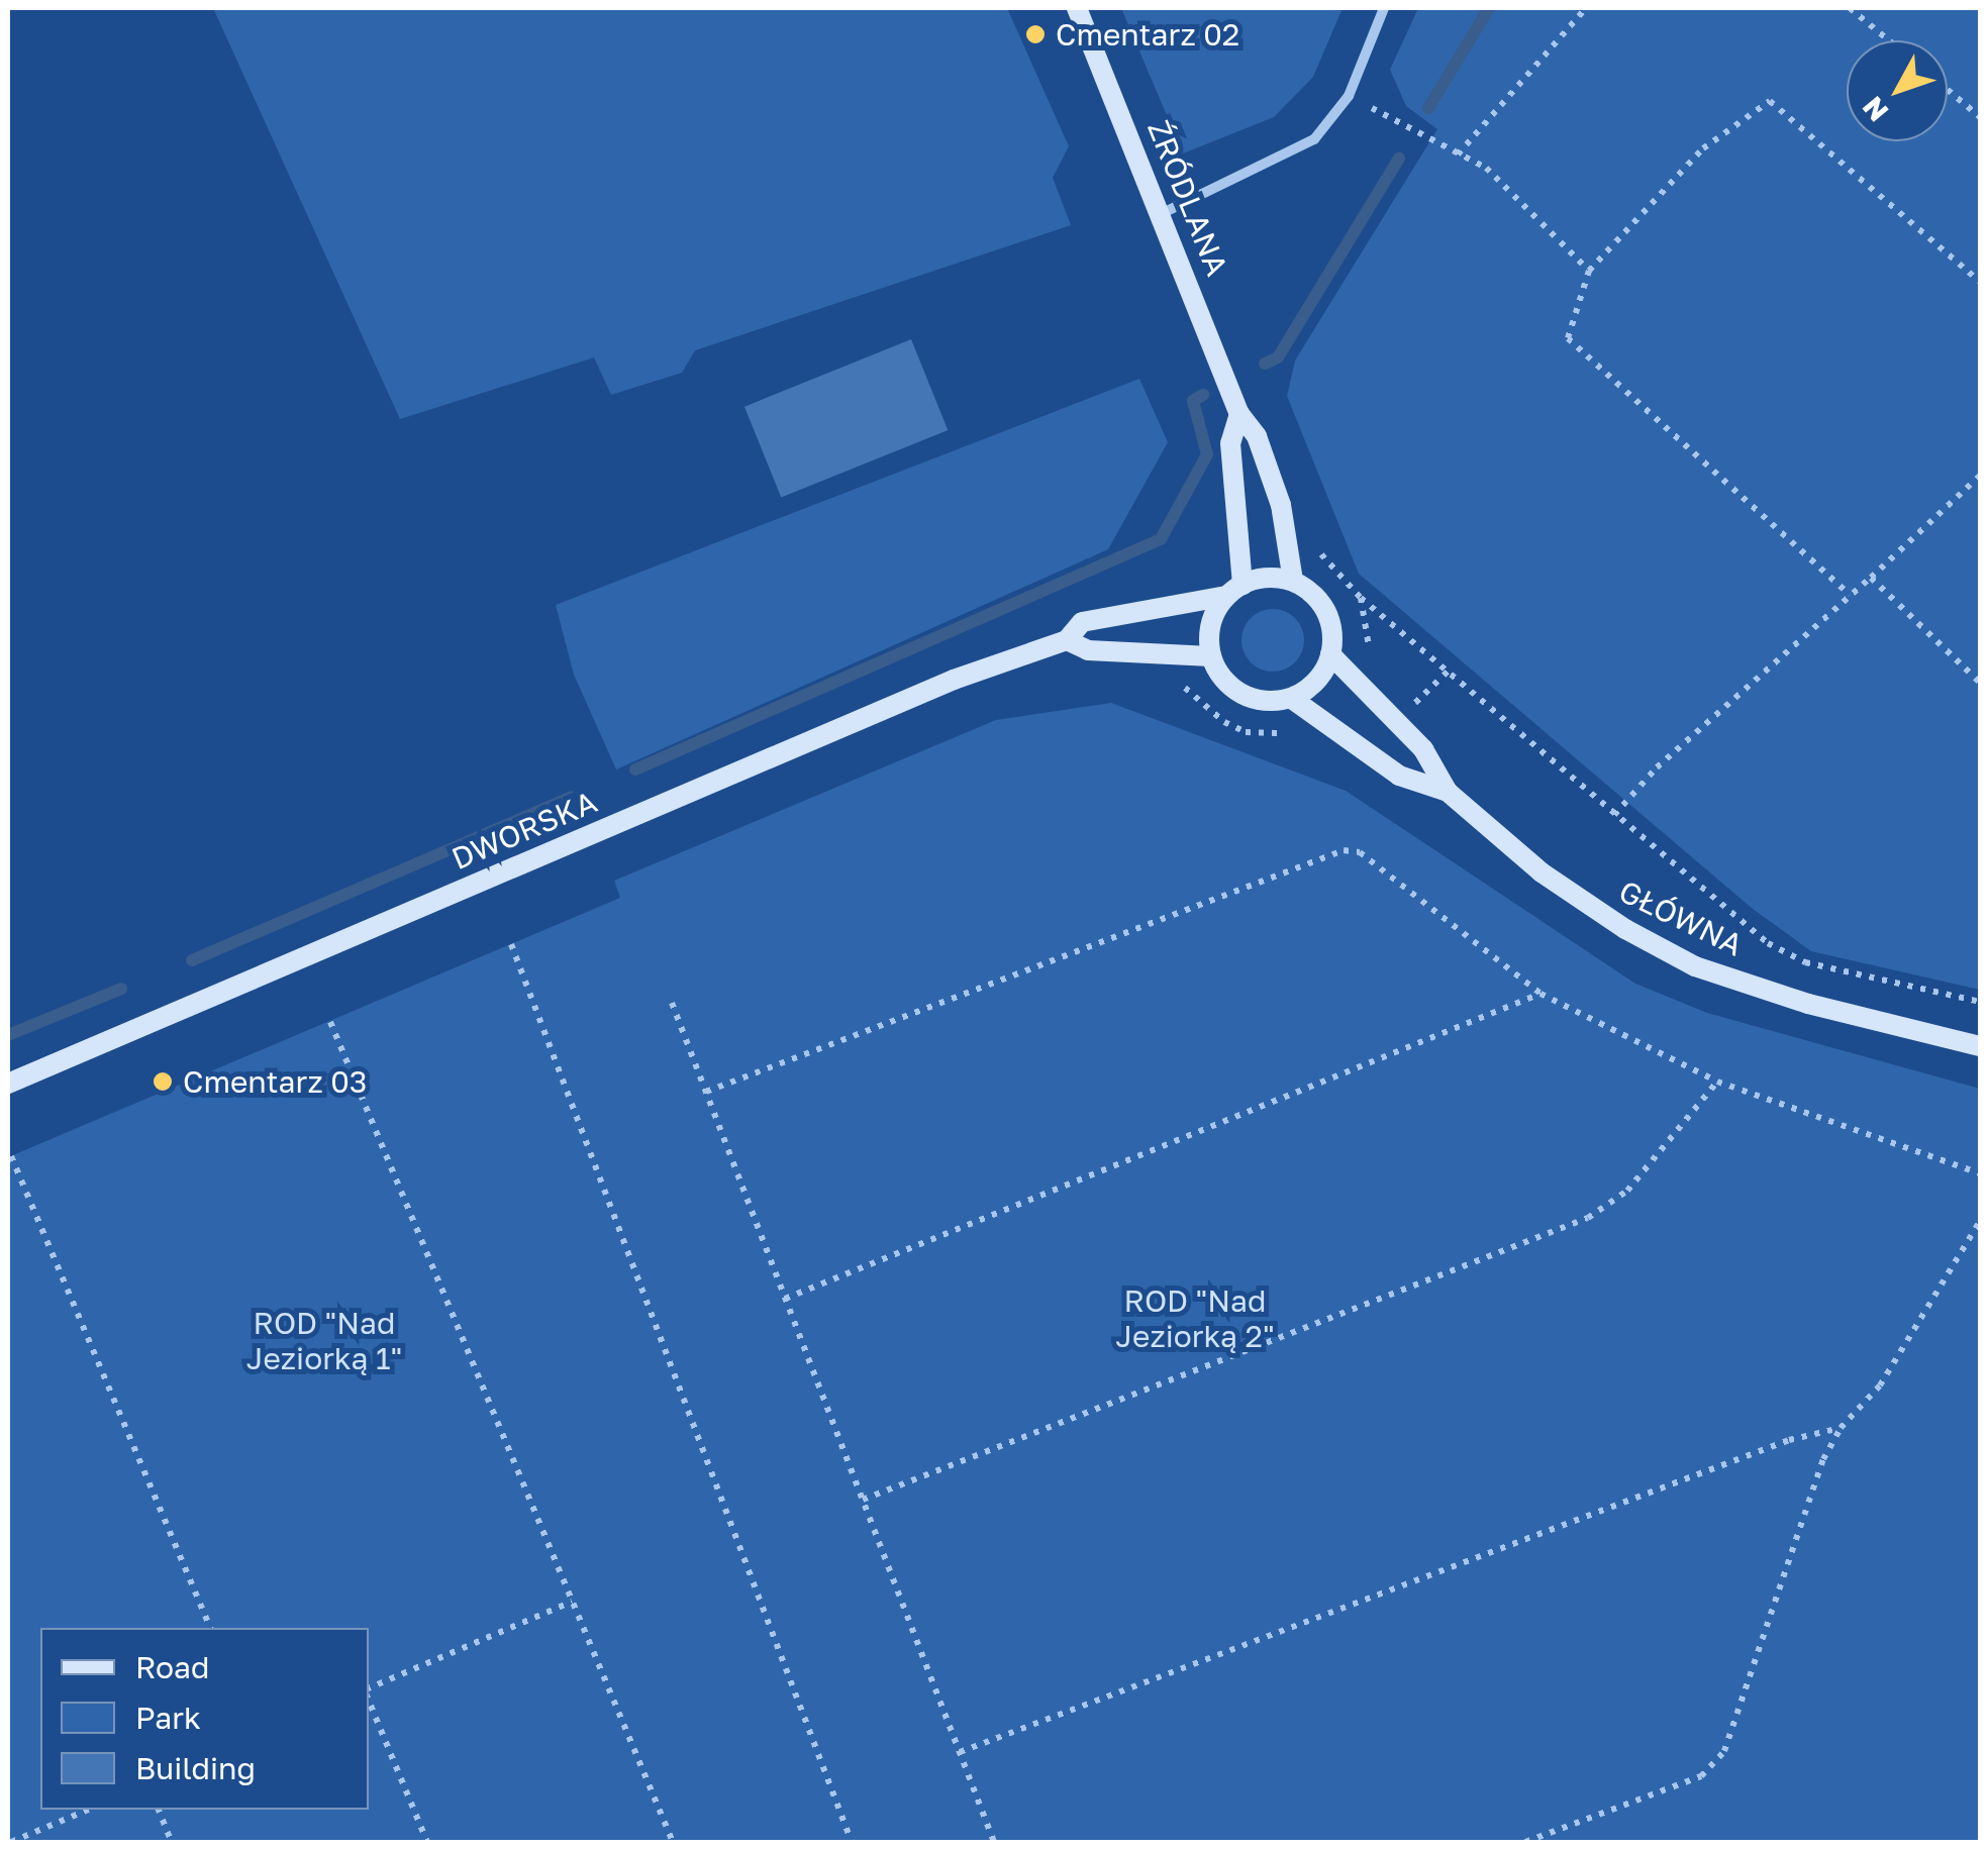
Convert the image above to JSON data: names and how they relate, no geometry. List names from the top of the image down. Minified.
{"streets":{"main road":["ŹRÓDLANA","DWORSKA","GŁÓWNA"]},"crossings":[["ŹRÓDLANA","DWORSKA"],["ŹRÓDLANA","GŁÓWNA"],["DWORSKA","GŁÓWNA"]],"parks":["ROD \"Nad Jeziorką 2\"","ROD \"Nad Jeziorką 1\""],"places":["Cmentarz 02","Cmentarz 03"],"legend":["Road","Park","Building"],"north":"bottom left"}
